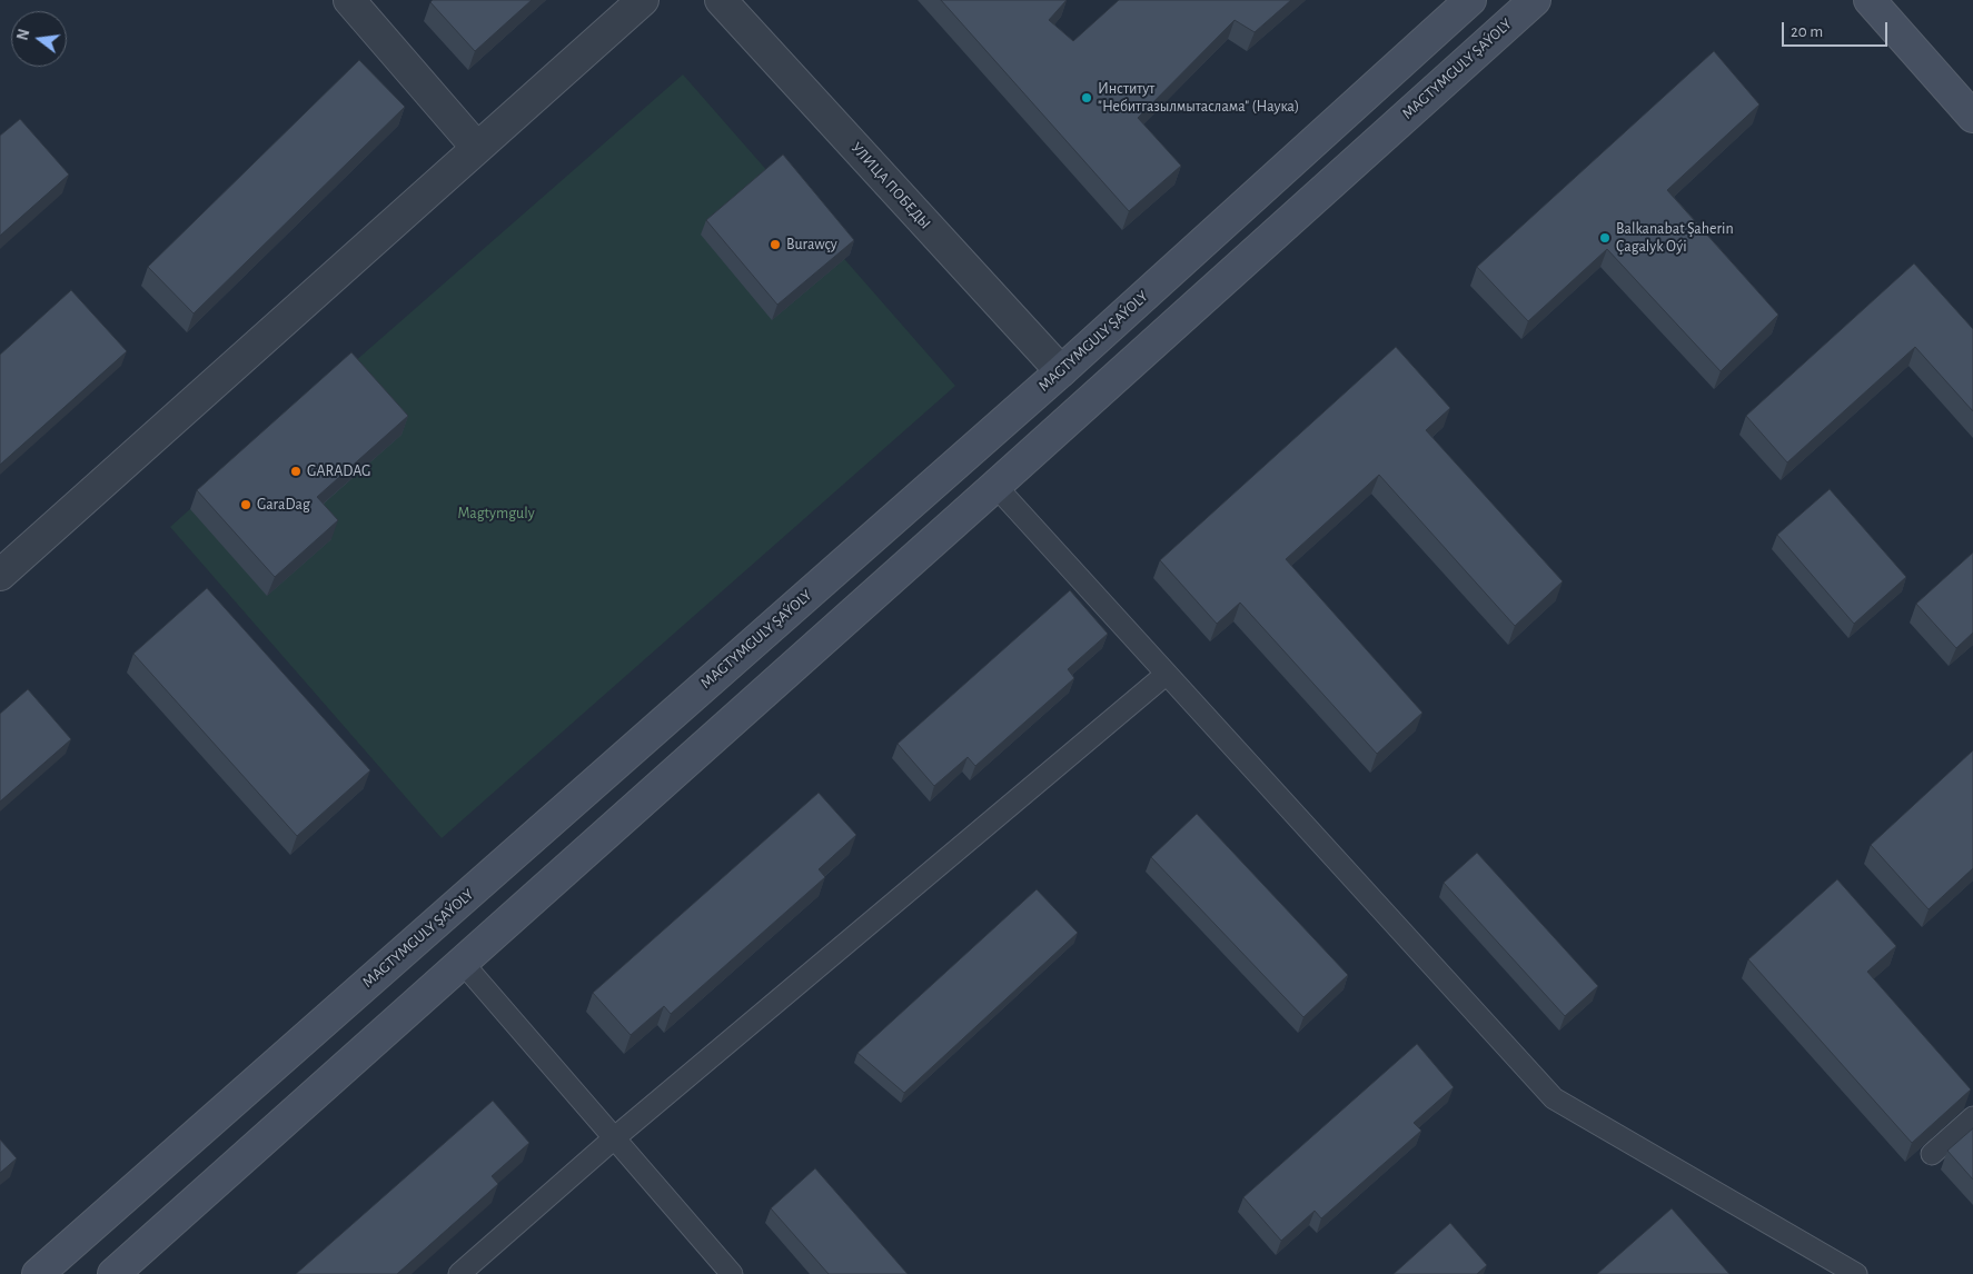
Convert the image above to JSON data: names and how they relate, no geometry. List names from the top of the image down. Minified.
{"streets":{"street":["MAGTYMGULY ŞAÝOLY","УЛИЦА ПОБЕДЫ"]},"crossings":[["MAGTYMGULY ŞAÝOLY","УЛИЦА ПОБЕДЫ"]],"parks":["Magtymguly"],"places":["Институт \"Небитгазылмытаслама\" (Наука)","Balkanabat Şaherin Çagalyk Oýi","Burawçy","GARADAG","GaraDag"],"scale_bar":"20 m","north":"left"}
